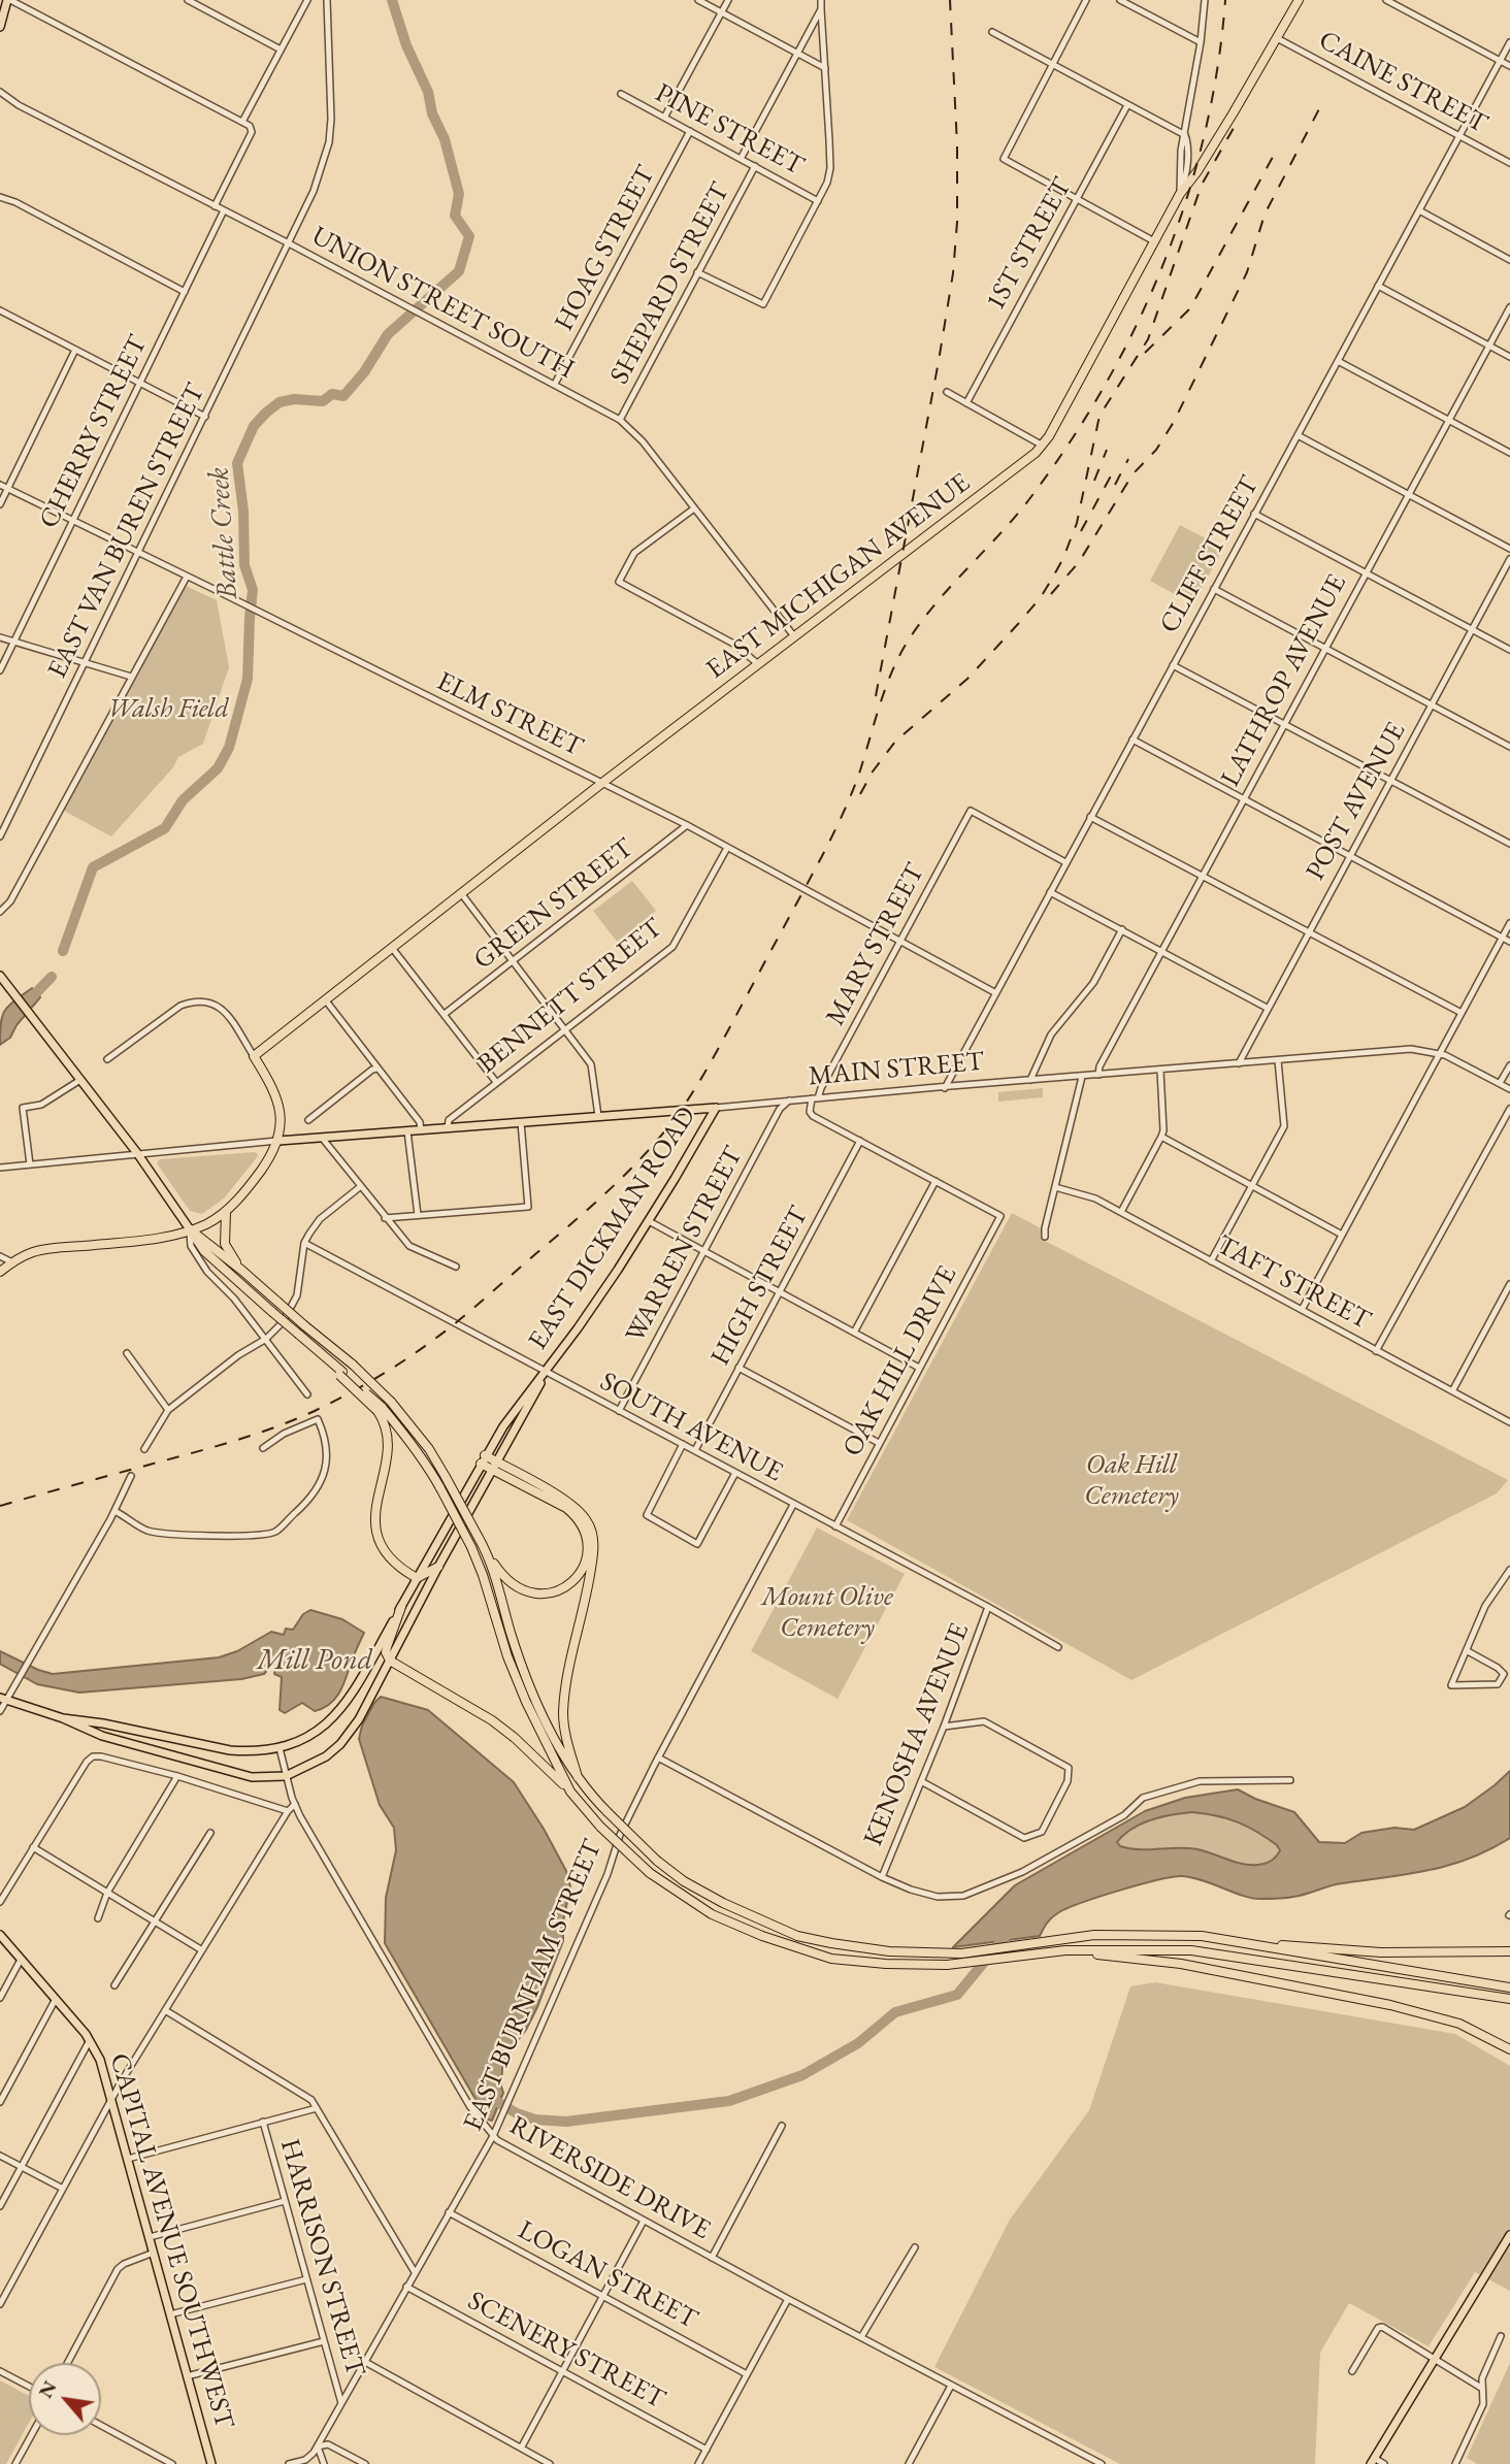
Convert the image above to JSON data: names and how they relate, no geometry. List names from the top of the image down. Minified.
{"streets":{"highway":["EAST MICHIGAN AVENUE"],"main road":["MAIN STREET","EAST DICKMAN ROAD","CAPITAL AVENUE SOUTHWEST"],"street":["CAINE STREET","PINE STREET","1ST STREET","HOAG STREET","SHEPARD STREET","UNION STREET SOUTH","CHERRY STREET","EAST VAN BUREN STREET","CLIFF STREET","LATHROP AVENUE","ELM STREET","POST AVENUE","GREEN STREET","MARY STREET","BENNETT STREET","WARREN STREET","TAFT STREET","HIGH STREET","OAK HILL DRIVE","SOUTH AVENUE","KENOSHA AVENUE","EAST BURNHAM STREET","RIVERSIDE DRIVE","HARRISON STREET","LOGAN STREET","SCENERY STREET"]},"crossings":[["CAINE STREET","CLIFF STREET"],["CAINE STREET","EAST MICHIGAN AVENUE"],["PINE STREET","HOAG STREET"],["PINE STREET","SHEPARD STREET"],["HOAG STREET","UNION STREET SOUTH"],["SHEPARD STREET","UNION STREET SOUTH"],["UNION STREET SOUTH","CHERRY STREET"],["UNION STREET SOUTH","EAST VAN BUREN STREET"],["UNION STREET SOUTH","EAST MICHIGAN AVENUE"],["CHERRY STREET","ELM STREET"],["EAST VAN BUREN STREET","ELM STREET"],["CLIFF STREET","ELM STREET"],["CLIFF STREET","MARY STREET"],["CLIFF STREET","MAIN STREET"],["EAST MICHIGAN AVENUE","ELM STREET"],["LATHROP AVENUE","MAIN STREET"],["ELM STREET","GREEN STREET"],["ELM STREET","MARY STREET"],["ELM STREET","BENNETT STREET"],["POST AVENUE","MAIN STREET"],["MARY STREET","MAIN STREET"],["BENNETT STREET","MAIN STREET"],["MAIN STREET","EAST DICKMAN ROAD"],["MAIN STREET","WARREN STREET"],["EAST DICKMAN ROAD","SOUTH AVENUE"],["EAST DICKMAN ROAD","RIVERSIDE DRIVE"],["WARREN STREET","SOUTH AVENUE"],["HIGH STREET","SOUTH AVENUE"],["OAK HILL DRIVE","SOUTH AVENUE"],["SOUTH AVENUE","KENOSHA AVENUE"],["SOUTH AVENUE","EAST BURNHAM STREET"],["EAST BURNHAM STREET","RIVERSIDE DRIVE"],["EAST BURNHAM STREET","HARRISON STREET"],["EAST BURNHAM STREET","LOGAN STREET"],["EAST BURNHAM STREET","SCENERY STREET"]],"water":["Battle Creek","Mill Pond"],"parks":["Walsh Field","Oak Hill Cemetery","Mount Olive Cemetery"],"north":"top left"}
